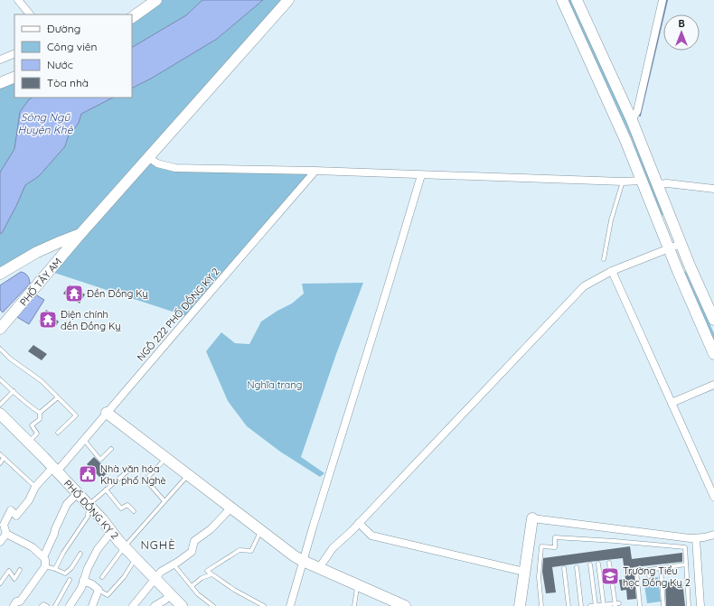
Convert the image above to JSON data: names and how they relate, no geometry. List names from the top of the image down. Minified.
{"streets":{"street":["PHỐ TÂY AM","NGÕ 222 PHỐ ĐỒNG KỴ 2","PHỐ ĐỒNG KỴ 2"]},"crossings":[["NGÕ 222 PHỐ ĐỒNG KỴ 2","PHỐ ĐỒNG KỴ 2"]],"districts":["NGHÈ"],"water":["Sông Ngũ Huyện Khê"],"parks":["Nghĩa trang"],"places":{"temple":["Đền Đồng Kỵ","Điện chính đền Đồng Kỵ"],"public building":["Nhà văn hóa Khu phố Nghè"],"school or university":["Trường Tiểu học Đồng Kỵ 2"]},"legend":["Đường","Công viên","Nước","Tòa nhà"],"north":"top"}
